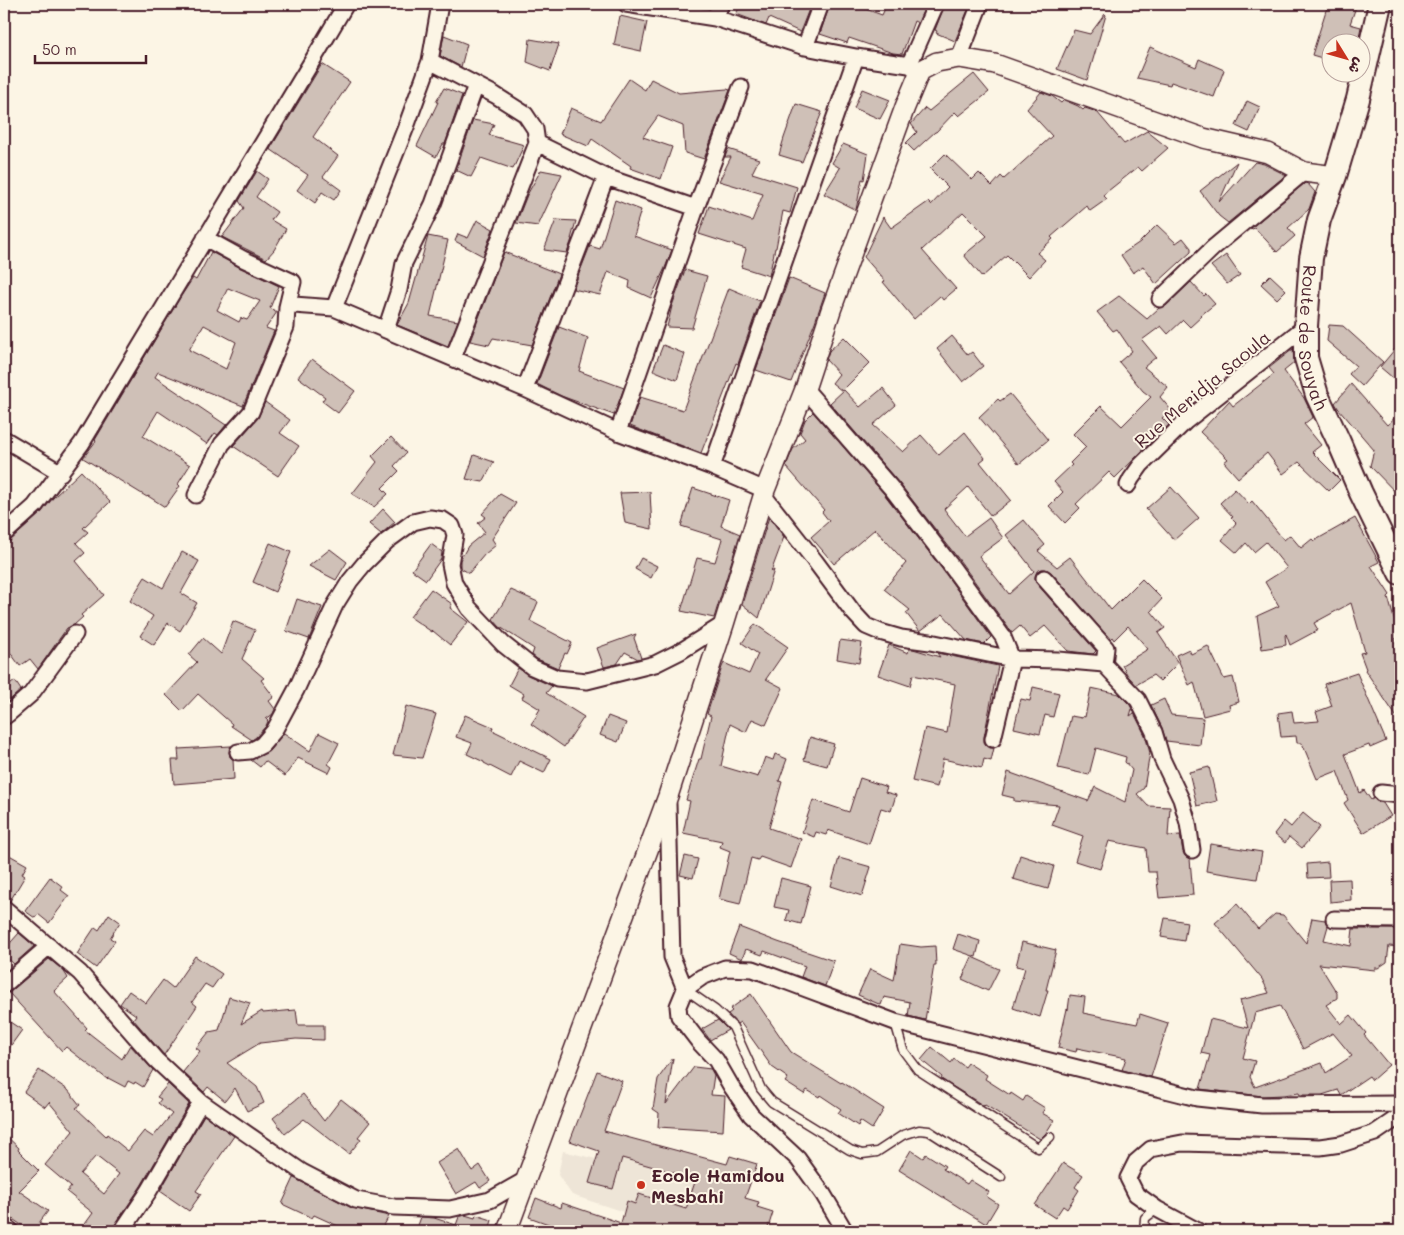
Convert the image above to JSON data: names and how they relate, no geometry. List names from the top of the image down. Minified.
{"streets":{"main road":["Route de Souyah"],"street":["Rue Meridja Saoula"]},"crossings":[["Route de Souyah","Rue Meridja Saoula"]],"places":["Ecole Hamidou Mesbahi"],"scale_bar":"50 m","north":"bottom right"}
